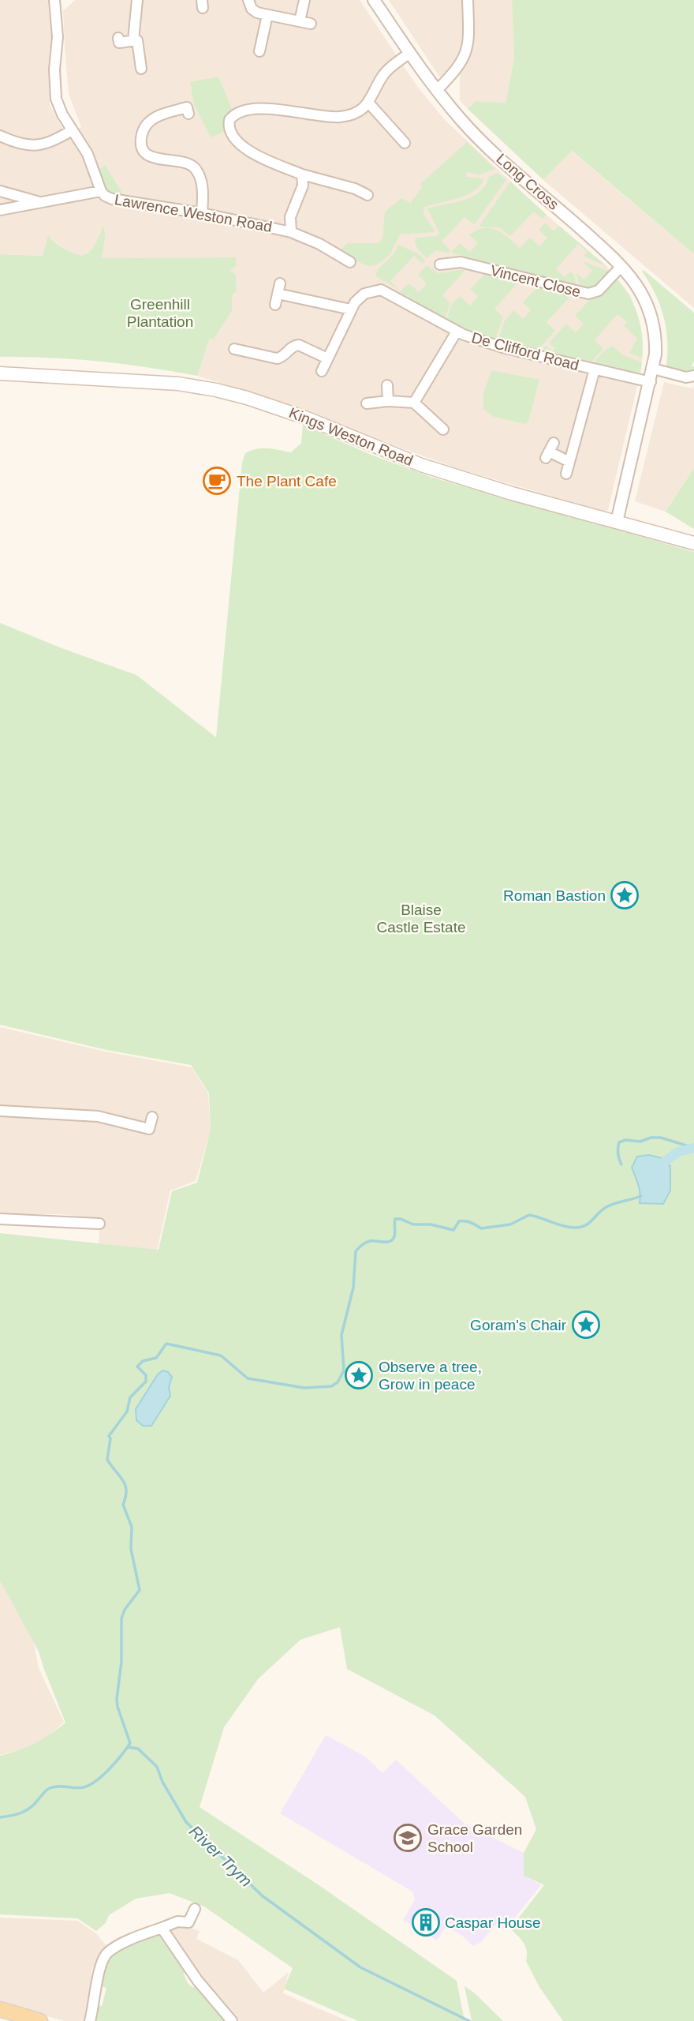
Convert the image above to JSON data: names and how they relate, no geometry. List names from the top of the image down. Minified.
{"streets":{"main road":["Kings Weston Road"],"street":["Long Cross","Lawrence Weston Road","Vincent Close","De Clifford Road"]},"crossings":[["Long Cross","Vincent Close"],["Long Cross","De Clifford Road"],["Long Cross","Kings Weston Road"]],"water":["River Trym"],"parks":["Greenhill Plantation","Blaise Castle Estate"],"places":{"cafe":["The Plant Cafe"],"place":["Roman Bastion","Goram's Chair","Observe a tree, Grow in peace"],"school or university":["Grace Garden School"],"building":["Caspar House"]}}
